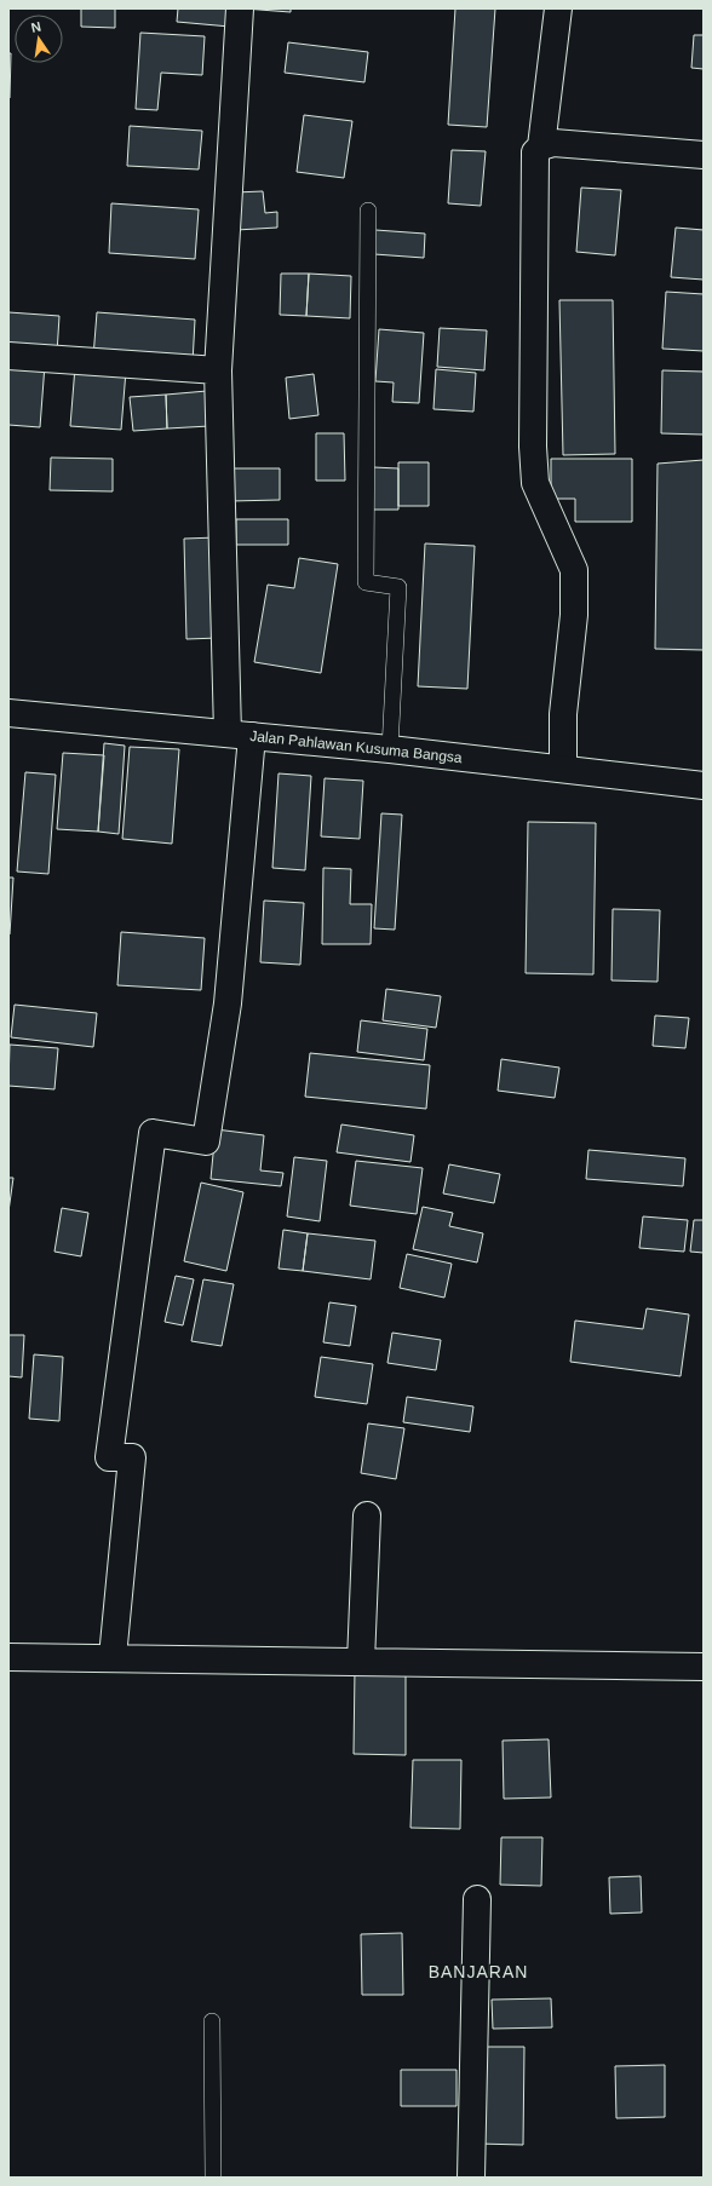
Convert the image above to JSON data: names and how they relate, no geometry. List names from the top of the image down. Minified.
{"streets":{"street":["Jalan Pahlawan Kusuma Bangsa"]},"districts":["BANJARAN"],"north":"top"}
